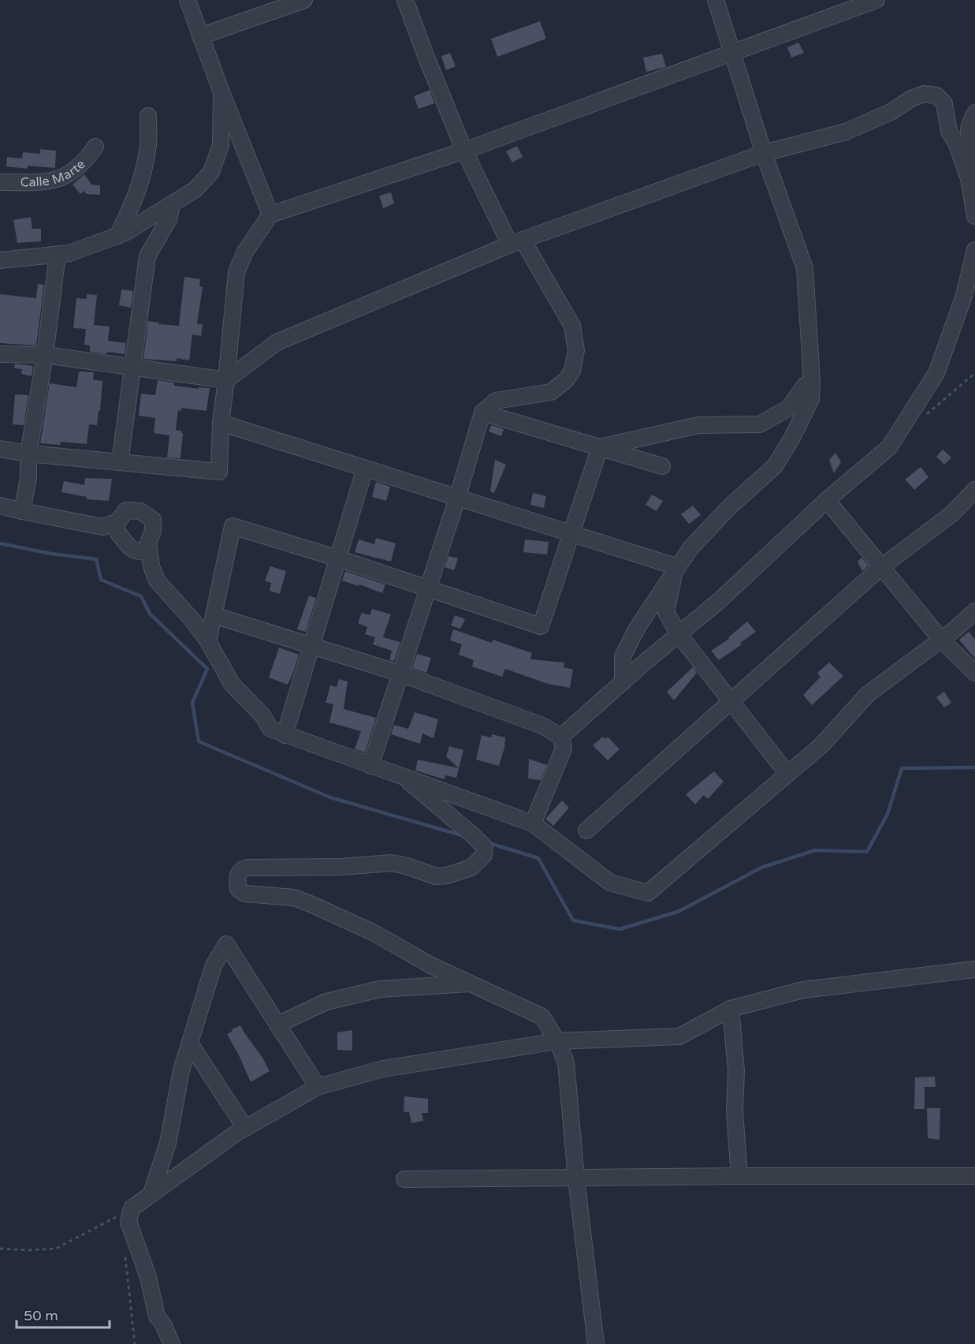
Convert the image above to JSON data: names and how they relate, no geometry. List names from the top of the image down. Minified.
{"streets":{"street":["Calle Marte"]},"scale_bar":"50 m"}
